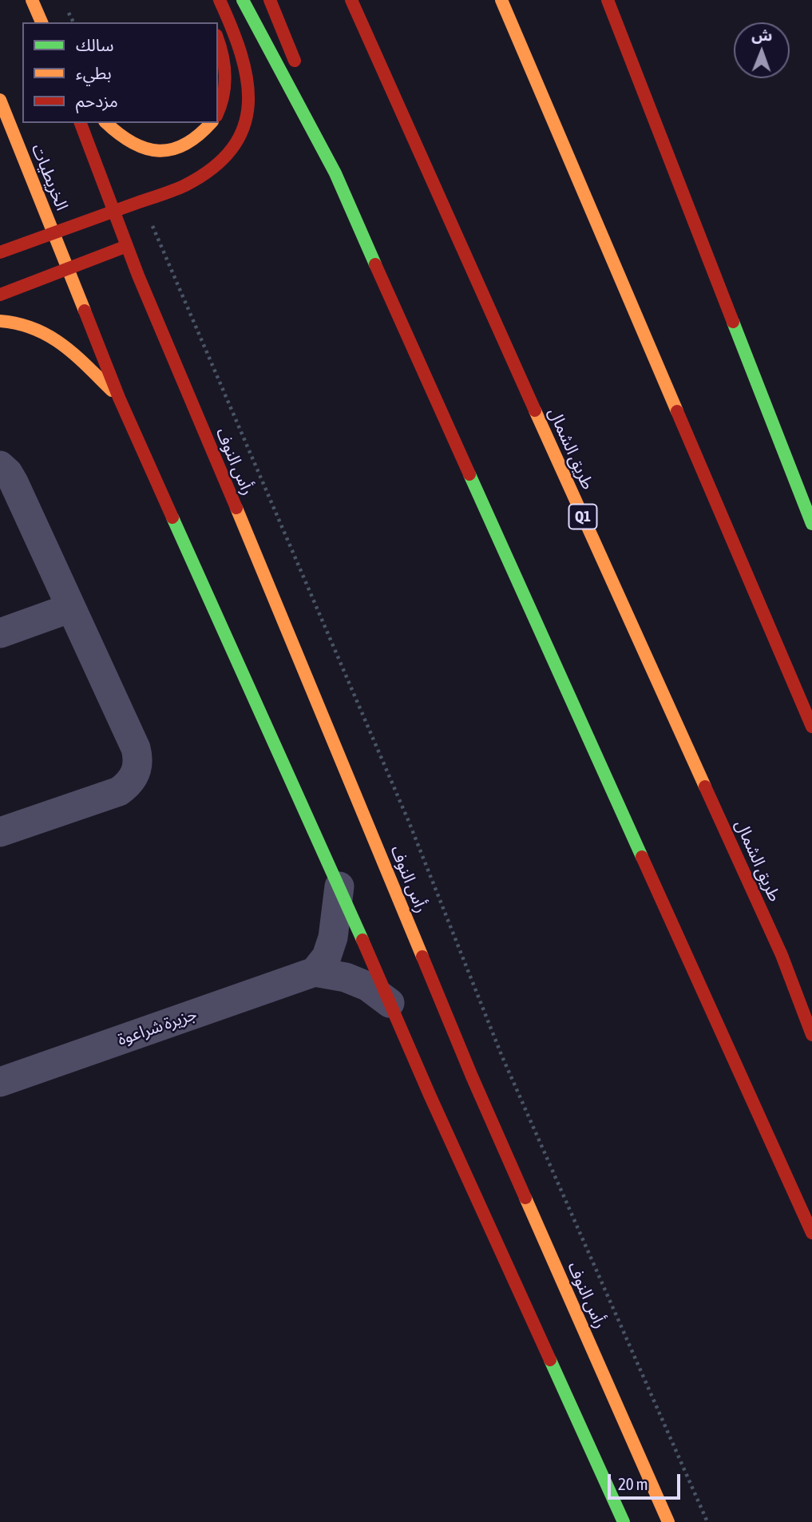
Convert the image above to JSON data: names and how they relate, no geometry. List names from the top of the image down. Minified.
{"streets":{"main road":["الخريطيات","طريق الشمال","رأس النوف","Q1"],"street":["جزيرة شراعوة"]},"legend":["سالك","بطيء","مزدحم"],"scale_bar":"20 m","north":"top"}
